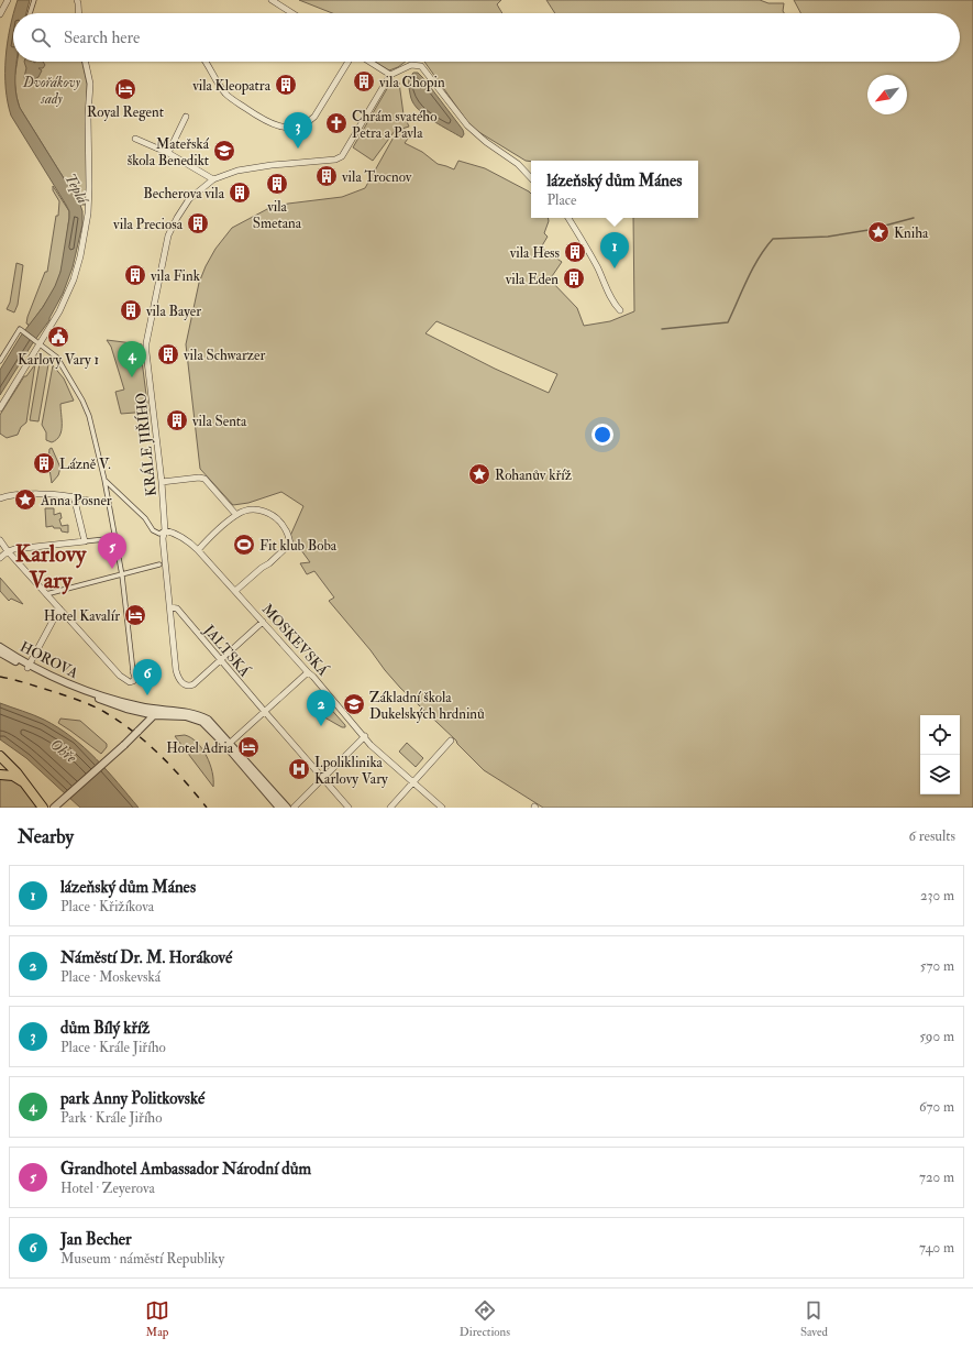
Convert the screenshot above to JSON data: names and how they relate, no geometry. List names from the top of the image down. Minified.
{"streets":{"street":["KRÁLE JIŘÍHO","MOSKEVSKÁ","JALTSKÁ","HOROVA"]},"crossings":[["KRÁLE JIŘÍHO","MOSKEVSKÁ"],["KRÁLE JIŘÍHO","JALTSKÁ"]],"districts":["Karlovy Vary"],"water":["Teplá","Ohře"],"parks":["Dvořákovy sady"],"places":{"building":["vila Chopin","vila Kleopatra","vila Trocnov","vila Smetana","Becherova vila","vila Preciosa","vila Hess","vila Fink","vila Eden","vila Bayer","vila Schwarzer","vila Senta","Lázně V."],"hotel":["Royal Regent","Hotel Kavalír","Hotel Adria"],"church":["Chrám svatého Petra a Pavla"],"school or university":["Mateřská škola Benedikt","Základní škola Dukelských hrdninů"],"place":["Kniha","Rohanův kříž","Anna Posner"],"public building":["Karlovy Vary 1"],"sports":["Fit klub Boba"],"hospital":["I.poliklinika Karlovy Vary"]},"north":"bottom left","page":{"search":"Search here","pins":["3","1","4","5","6","2"],"popup":["lázeňský dům Mánes","Place"],"heading":["Nearby","6 results"],"list":[{"mark":"1","name":"lázeňský dům Mánes","note":"Place · Křižíkova","value":"230 m"},{"mark":"2","name":"Náměstí Dr. M. Horákové","note":"Place · Moskevská","value":"570 m"},{"mark":"3","name":"dům Bílý kříž","note":"Place · Krále Jiřího","value":"590 m"},{"mark":"4","name":"park Anny Politkovské","note":"Park · Krále Jiřího","value":"670 m"},{"mark":"5","name":"Grandhotel Ambassador Národní dům","note":"Hotel · Zeyerova","value":"720 m"},{"mark":"6","name":"Jan Becher","note":"Museum · náměstí Republiky","value":"740 m"}],"nav":["Map","Directions","Saved"]}}
